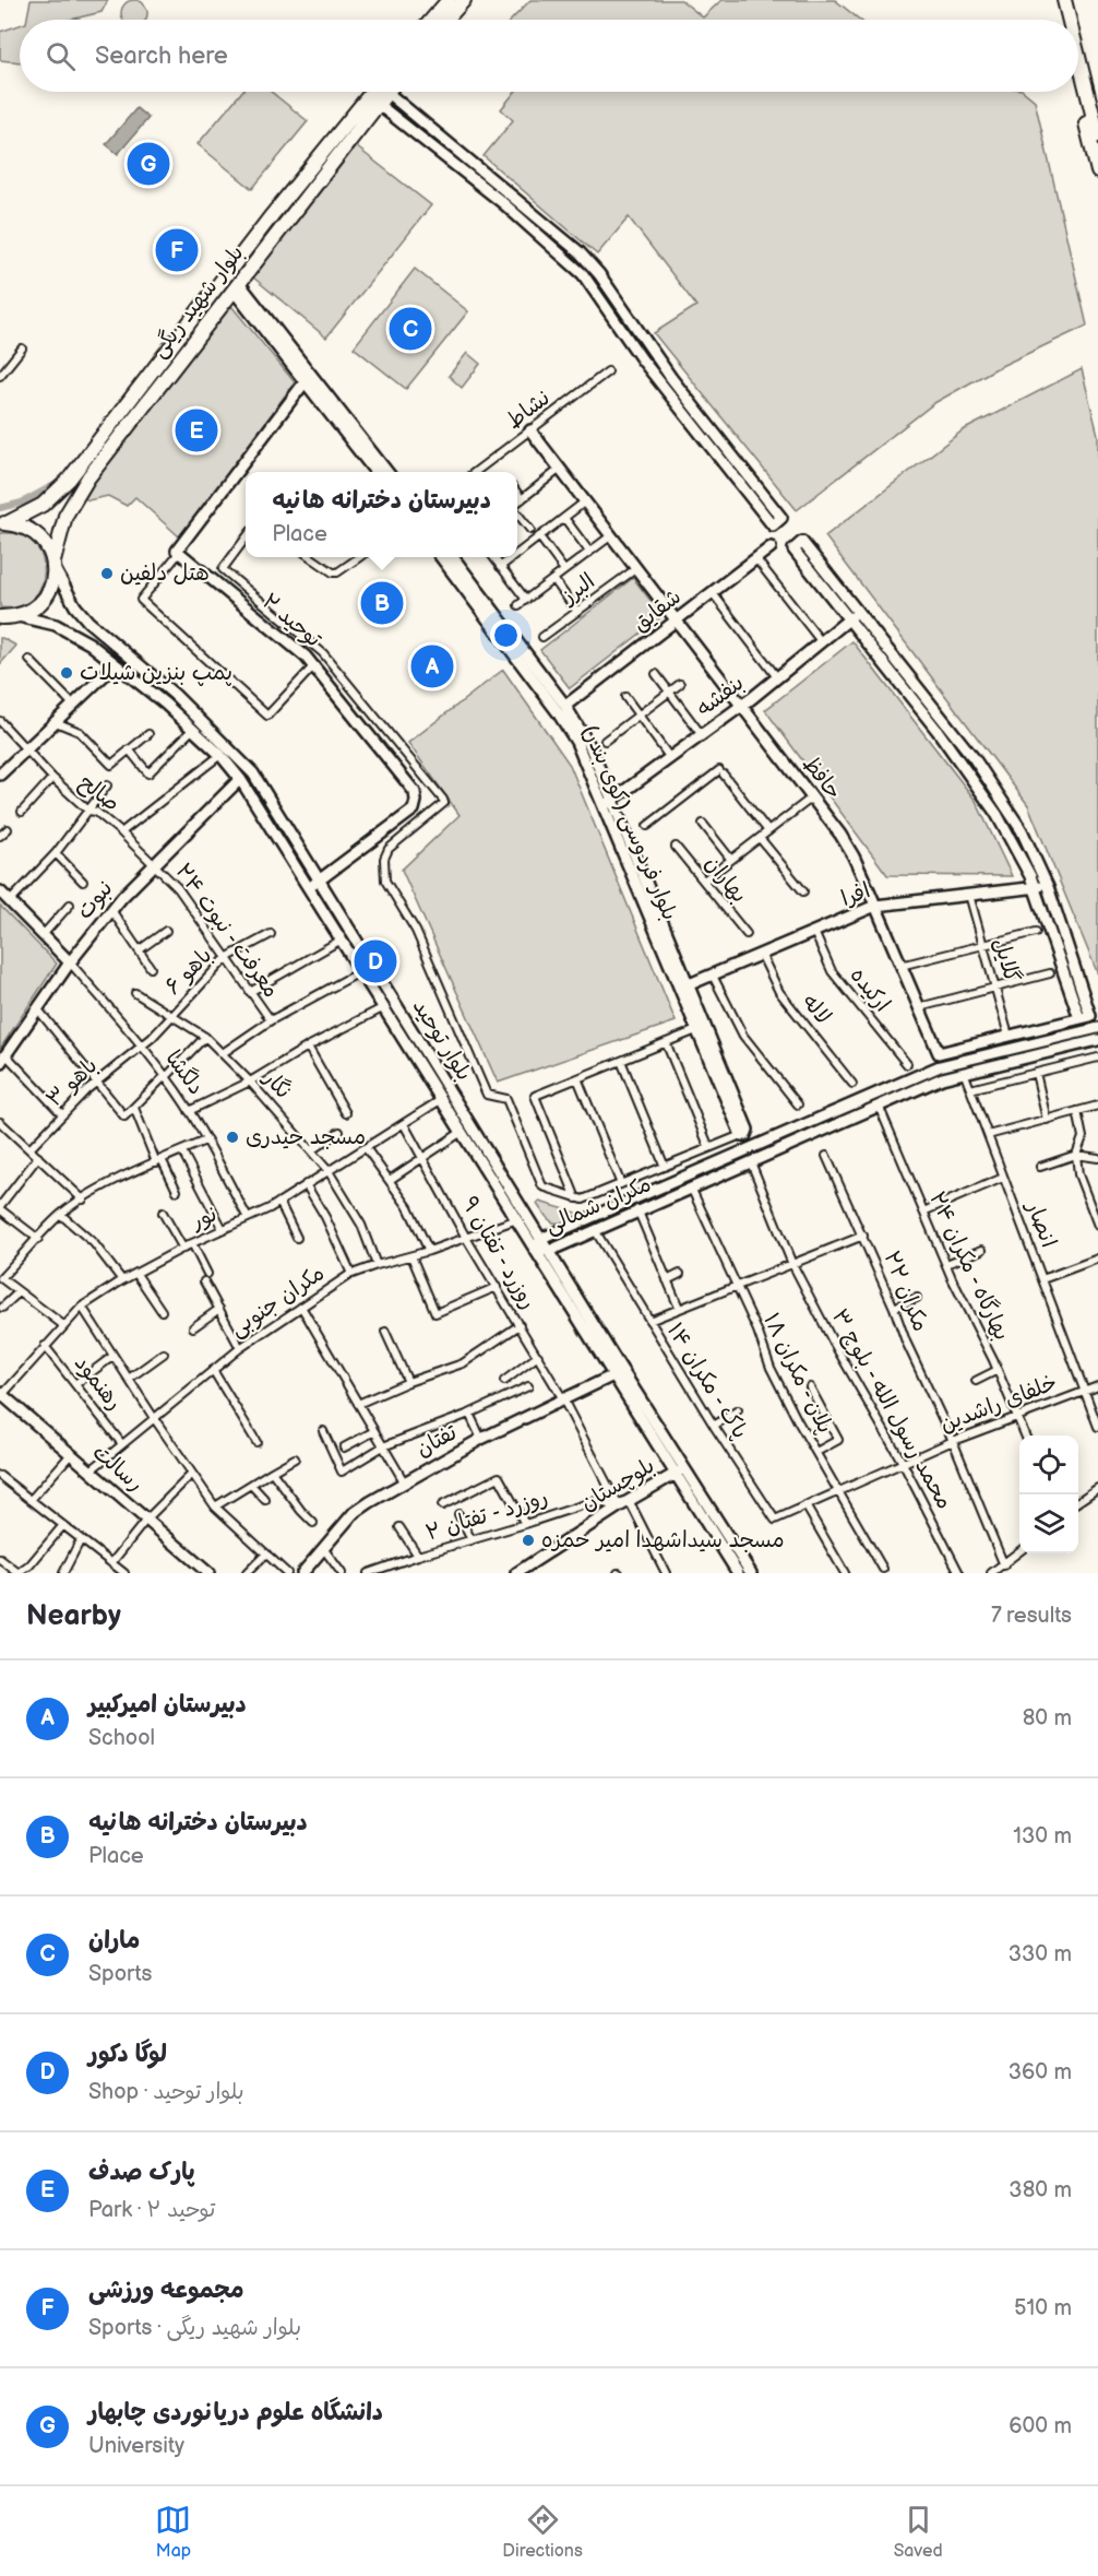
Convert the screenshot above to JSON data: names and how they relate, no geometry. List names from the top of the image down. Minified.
{"streets":{"highway":["بلوار شهید ریگی"],"street":["نشاط","البرز","شقایق","توحید ۲","بنفشه","حافظ","صالح","بلوار فردوسی (کوی بندر)","بهاران","افرا","نبوت","معرفت - نبوت ۲۴","گلایل","باهو ۶","ارکیده","لاله","بلوار توحید","دلگشا","باهو ۳","نگار","مکران شمالی","نور","انصار","روزرد - تفتان ۹","بهارگاه - مکران ۲۴","مکران ۲۲","مکران جنوبی","پلان - مکران ۱۸","پاک - مکران ۱۴","رهنمود","خلفای راشدین","محمد رسول الله - بلوچ ۳","تفتان","رسالت","بلوچستان","روزرد - تفتان ۲"]},"crossings":[["بلوار شهید ریگی","بلوار توحید"],["نشاط","حافظ"],["البرز","حافظ"],["شقایق","حافظ"],["شقایق","بلوار فردوسی (کوی بندر)"],["توحید ۲","بلوار توحید"],["بنفشه","حافظ"],["بنفشه","بلوار فردوسی (کوی بندر)"],["حافظ","افرا"],["حافظ","گلایل"],["صالح","نبوت"],["صالح","معرفت - نبوت ۲۴"],["بلوار فردوسی (کوی بندر)","افرا"],["افرا","گلایل"],["افرا","ارکیده"],["افرا","لاله"],["نبوت","معرفت - نبوت ۲۴"],["نبوت","بلوار توحید"],["نبوت","دلگشا"],["معرفت - نبوت ۲۴","باهو ۶"],["باهو ۶","دلگشا"],["باهو ۶","باهو ۳"],["باهو ۶","نگار"],["بلوار توحید","مکران شمالی"],["بلوار توحید","نور"],["بلوار توحید","مکران جنوبی"],["بلوار توحید","تفتان"],["بلوار توحید","بلوچستان"],["دلگشا","باهو ۳"],["دلگشا","نور"],["نگار","نور"],["نگار","مکران جنوبی"],["مکران شمالی","انصار"],["مکران شمالی","بهارگاه - مکران ۲۴"],["مکران شمالی","پلان - مکران ۱۸"],["مکران شمالی","پاک - مکران ۱۴"],["مکران شمالی","محمد رسول الله - بلوچ ۳"],["نور","روزرد - تفتان ۹"],["نور","رهنمود"],["نور","رسالت"],["انصار","خلفای راشدین"],["روزرد - تفتان ۹","مکران جنوبی"],["روزرد - تفتان ۹","تفتان"],["روزرد - تفتان ۹","بلوچستان"],["روزرد - تفتان ۹","روزرد - تفتان ۲"],["بهارگاه - مکران ۲۴","خلفای راشدین"],["مکران ۲۲","خلفای راشدین"],["مکران جنوبی","رهنمود"],["مکران جنوبی","رسالت"],["پلان - مکران ۱۸","خلفای راشدین"],["پاک - مکران ۱۴","خلفای راشدین"],["خلفای راشدین","محمد رسول الله - بلوچ ۳"],["بلوچستان","روزرد - تفتان ۲"]],"places":["هتل دلفین","پمپ بنزین شیلات","مسجد حیدری","مسجد سیداشهدا امیر حمزه"],"page":{"search":"Search here","pins":["G","F","C","E","B","A","D"],"popup":["دبیرستان دخترانه هانیه","Place"],"heading":["Nearby","7 results"],"list":[{"mark":"A","name":"دبیرستان امیرکبیر","note":"School","value":"80 m"},{"mark":"B","name":"دبیرستان دخترانه هانیه","note":"Place","value":"130 m"},{"mark":"C","name":"ماران","note":"Sports","value":"330 m"},{"mark":"D","name":"لوگا دکور","note":"Shop · بلوار توحید","value":"360 m"},{"mark":"E","name":"پارک صدف","note":"Park · توحید ۲","value":"380 m"},{"mark":"F","name":"مجموعه ورزشی","note":"Sports · بلوار شهید ریگی","value":"510 m"},{"mark":"G","name":"دانشگاه علوم دریانوردی چابهار","note":"University","value":"600 m"}],"nav":["Map","Directions","Saved"]}}
